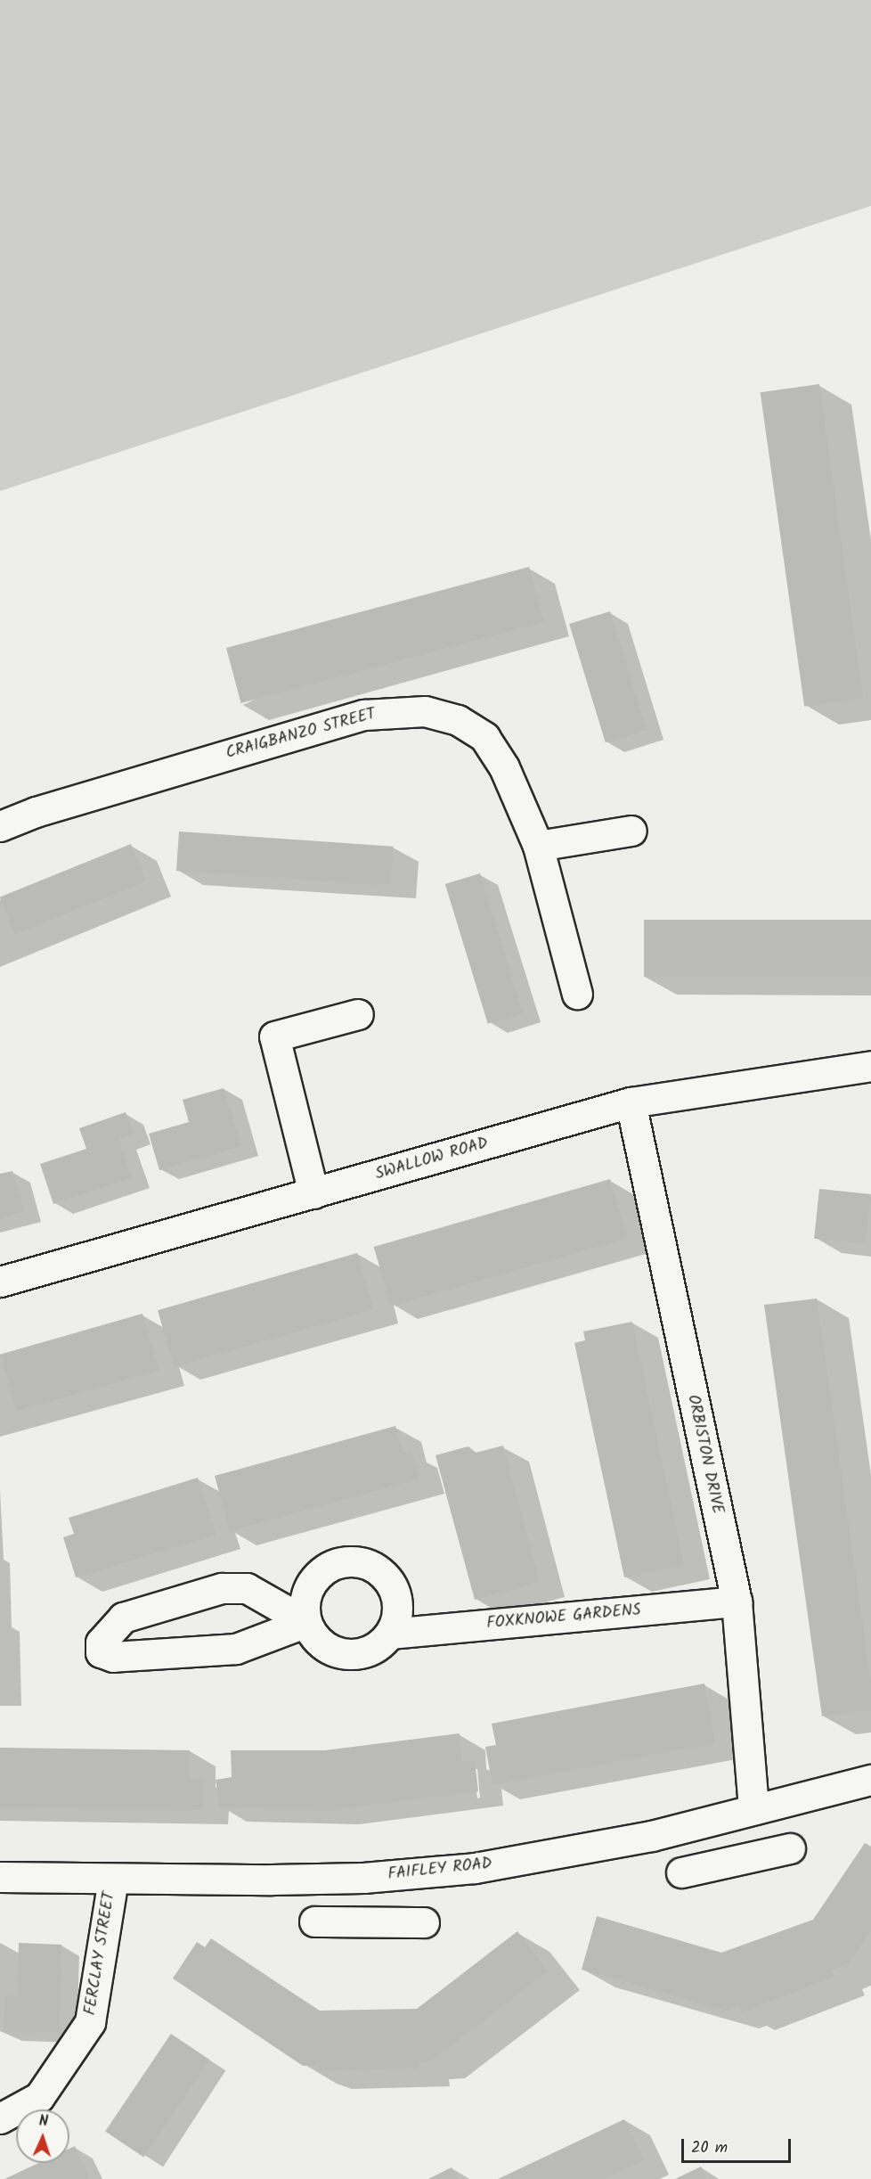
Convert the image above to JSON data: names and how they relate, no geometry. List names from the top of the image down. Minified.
{"streets":{"street":["CRAIGBANZO STREET","SWALLOW ROAD","ORBISTON DRIVE","FOXKNOWE GARDENS","FAIFLEY ROAD","FERCLAY STREET"]},"crossings":[["SWALLOW ROAD","ORBISTON DRIVE"],["ORBISTON DRIVE","FOXKNOWE GARDENS"],["ORBISTON DRIVE","FAIFLEY ROAD"],["FAIFLEY ROAD","FERCLAY STREET"]],"scale_bar":"20 m","north":"top"}
